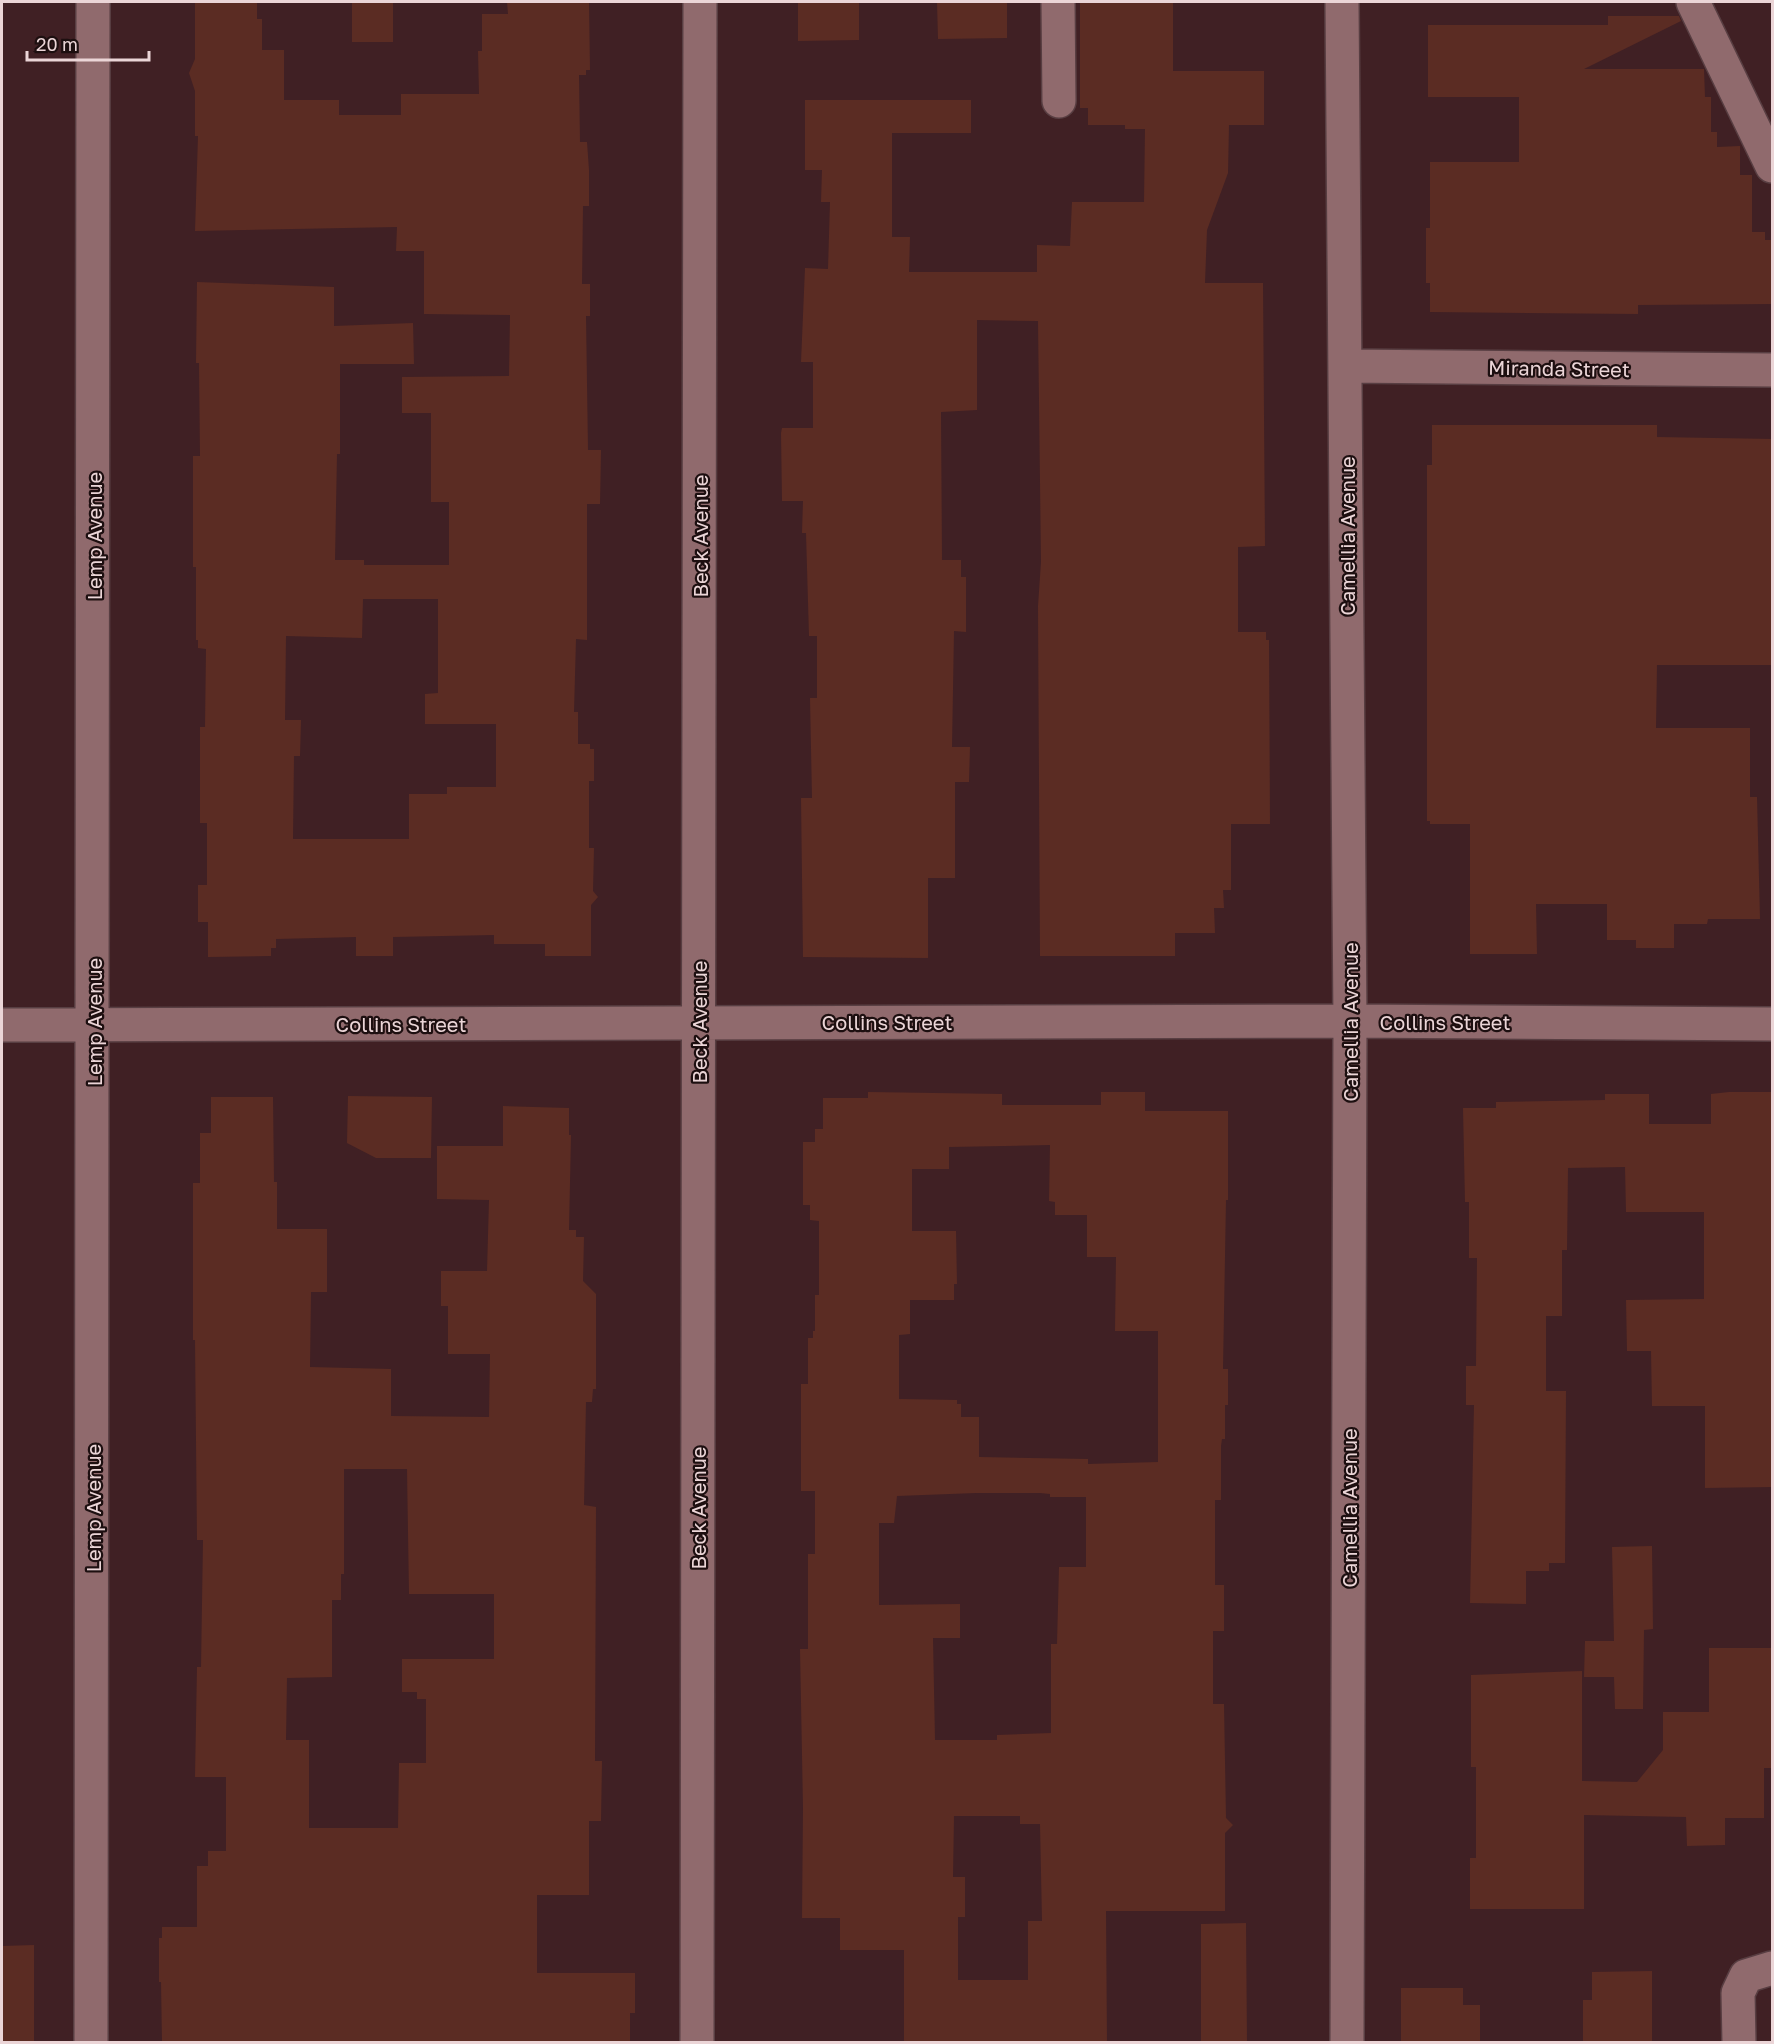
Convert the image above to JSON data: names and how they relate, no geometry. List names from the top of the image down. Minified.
{"streets":{"street":["Miranda Street","Lemp Avenue","Beck Avenue","Camellia Avenue","Collins Street"]},"crossings":[["Miranda Street","Camellia Avenue"],["Lemp Avenue","Collins Street"],["Beck Avenue","Collins Street"],["Camellia Avenue","Collins Street"]],"scale_bar":"20 m"}
